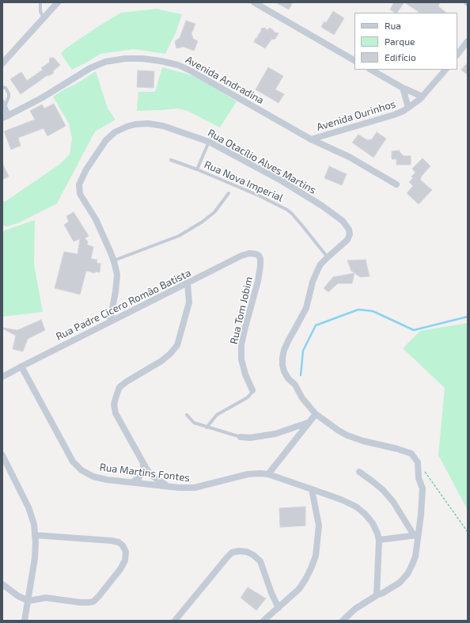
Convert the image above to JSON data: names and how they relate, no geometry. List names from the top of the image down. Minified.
{"streets":{"street":["Avenida Andradina","Avenida Ourinhos","Rua Otacílio Alves Martins","Rua Padre Cicero Romão Batista","Rua Tom Jobim","Rua Martins Fontes"],"lane":["Rua Nova Imperial"]},"crossings":[["Avenida Andradina","Avenida Ourinhos"],["Rua Otacílio Alves Martins","Rua Nova Imperial"],["Rua Otacílio Alves Martins","Rua Padre Cicero Romão Batista"],["Rua Otacílio Alves Martins","Rua Martins Fontes"],["Rua Padre Cicero Romão Batista","Rua Tom Jobim"],["Rua Padre Cicero Romão Batista","Rua Martins Fontes"]],"legend":["Rua","Parque","Edifício"]}
